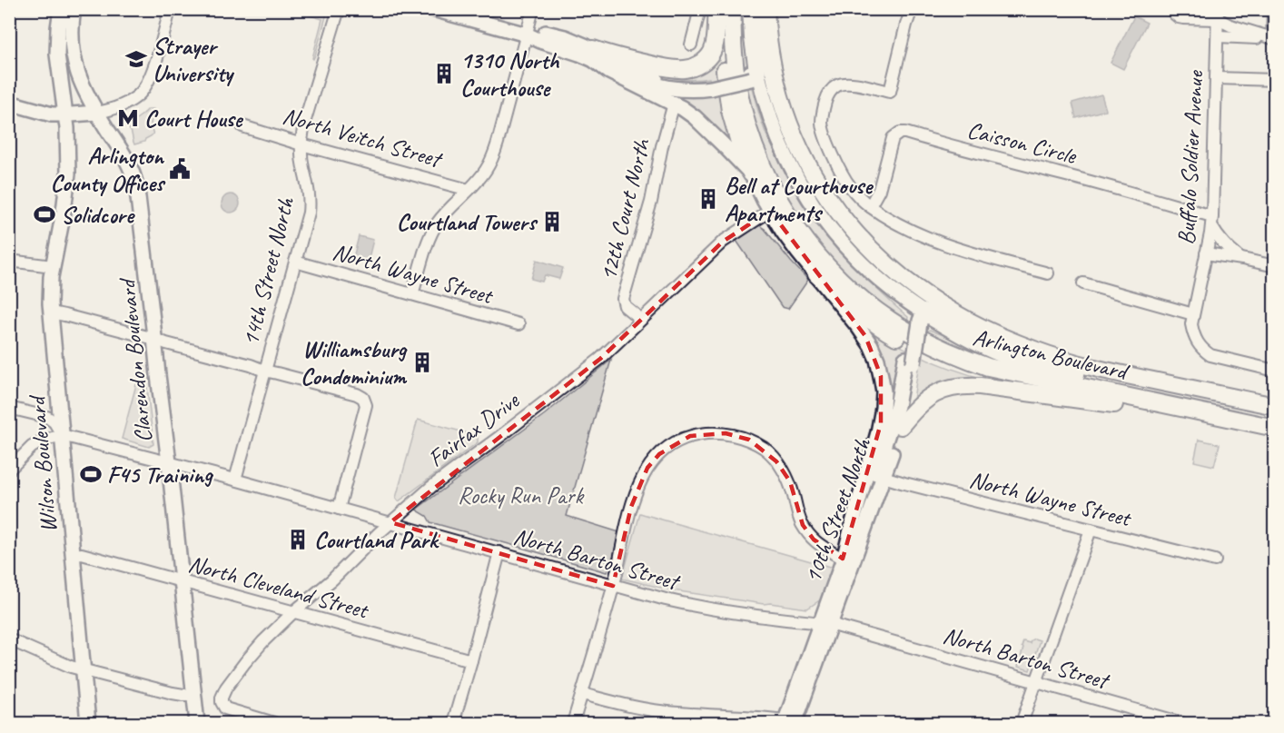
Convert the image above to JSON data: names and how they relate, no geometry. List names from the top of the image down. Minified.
{"streets":{"highway":["Arlington Boulevard"],"main road":["Clarendon Boulevard","Wilson Boulevard","10th Street North"],"street":["North Veitch Street","Caisson Circle","Buffalo Soldier Avenue","12th Court North","14th Street North","North Wayne Street","Fairfax Drive","North Barton Street","North Cleveland Street"]},"crossings":[["North Veitch Street","14th Street North"],["Caisson Circle","Buffalo Soldier Avenue"],["12th Court North","Fairfax Drive"],["14th Street North","North Wayne Street"],["14th Street North","North Barton Street"],["North Wayne Street","10th Street North"],["Clarendon Boulevard","North Barton Street"],["Clarendon Boulevard","North Cleveland Street"],["Fairfax Drive","North Barton Street"],["Fairfax Drive","North Cleveland Street"],["Wilson Boulevard","North Barton Street"],["Wilson Boulevard","North Cleveland Street"],["10th Street North","North Barton Street"]],"parks":["Rocky Run Park"],"places":{"school or university":["Strayer University"],"building":["1310 North Courthouse","Bell at Courthouse Apartments","Courtland Towers","Williamsburg Condominium","Courtland Park"],"metro station":["Court House"],"public building":["Arlington County Offices"],"sports":["Solidcore","F45 Training"]}}
